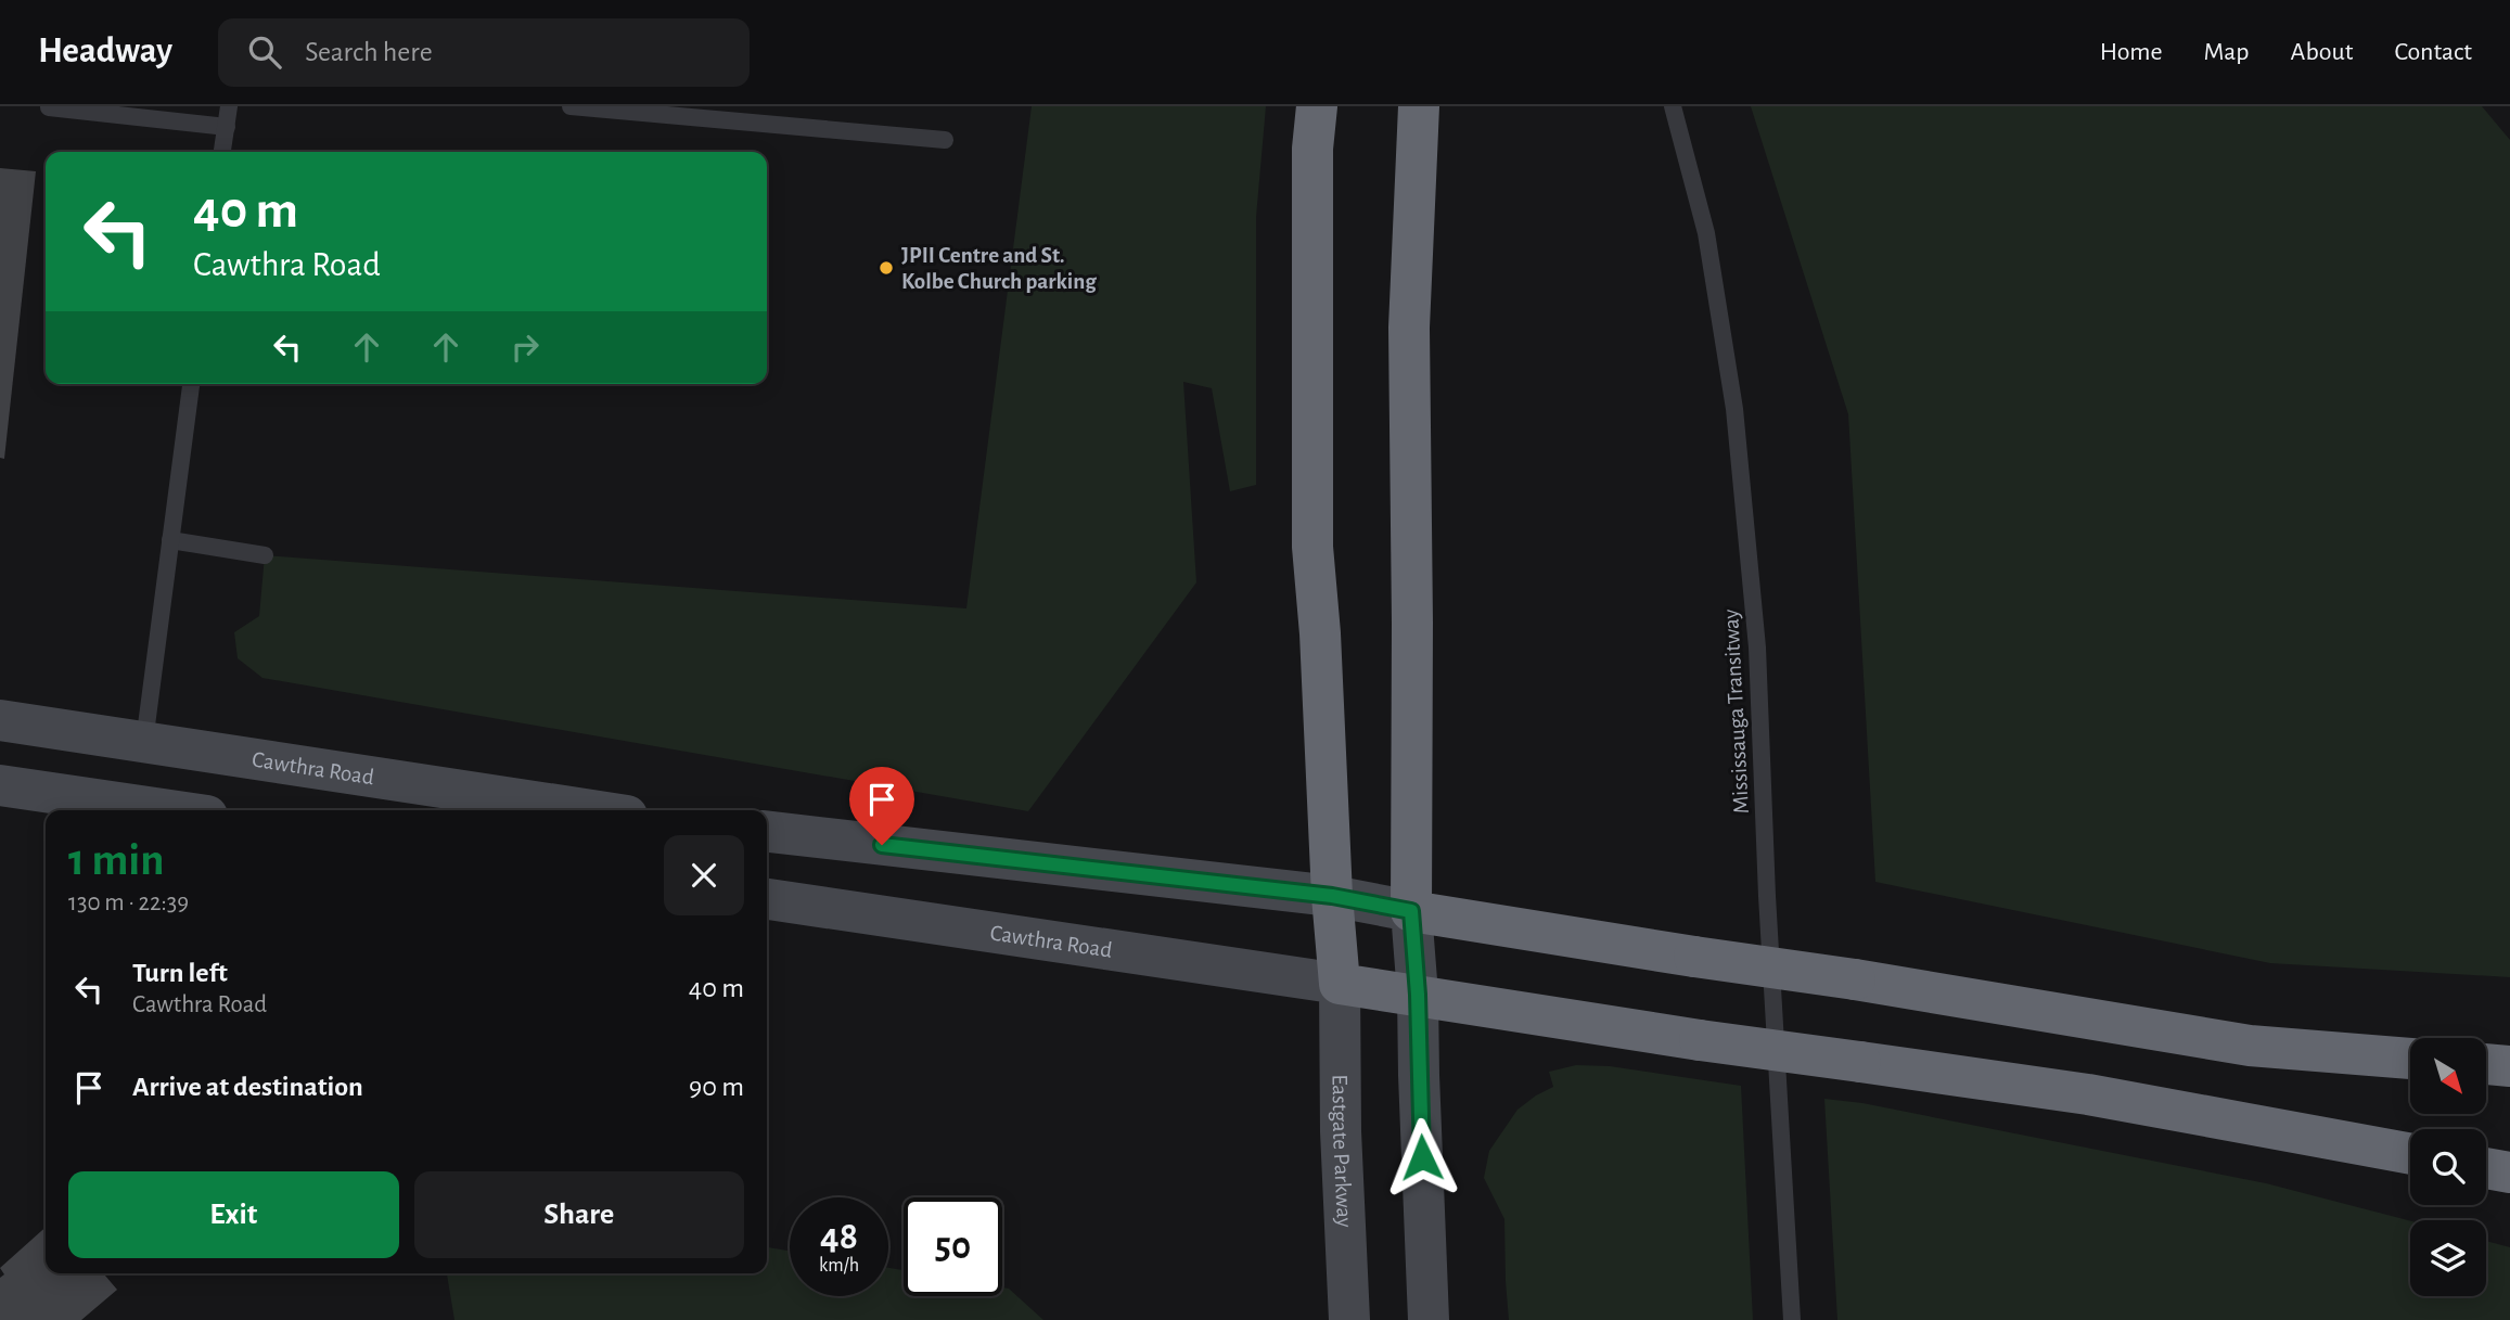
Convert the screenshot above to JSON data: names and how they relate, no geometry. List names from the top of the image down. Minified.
{"streets":{"main road":["Cawthra Road","Eastgate Parkway"],"lane":["Mississauga Transitway"]},"crossings":[["Cawthra Road","Eastgate Parkway"]],"places":["JPII Centre and St. Kolbe Church parking"],"north":"bottom right","page":{"header":"Headway","search":"Search here","nav":["Home","Map","About","Contact"],"turn":["40 m","Cawthra Road"],"heading":["1 min","130 m · 22:39"],"list":[{"name":"Turn left","note":"Cawthra Road","value":"40 m"},{"name":"Arrive at destination","value":"90 m"}],"buttons":["Exit","Share"],"speed":"48 km/h","limit":"50"}}
